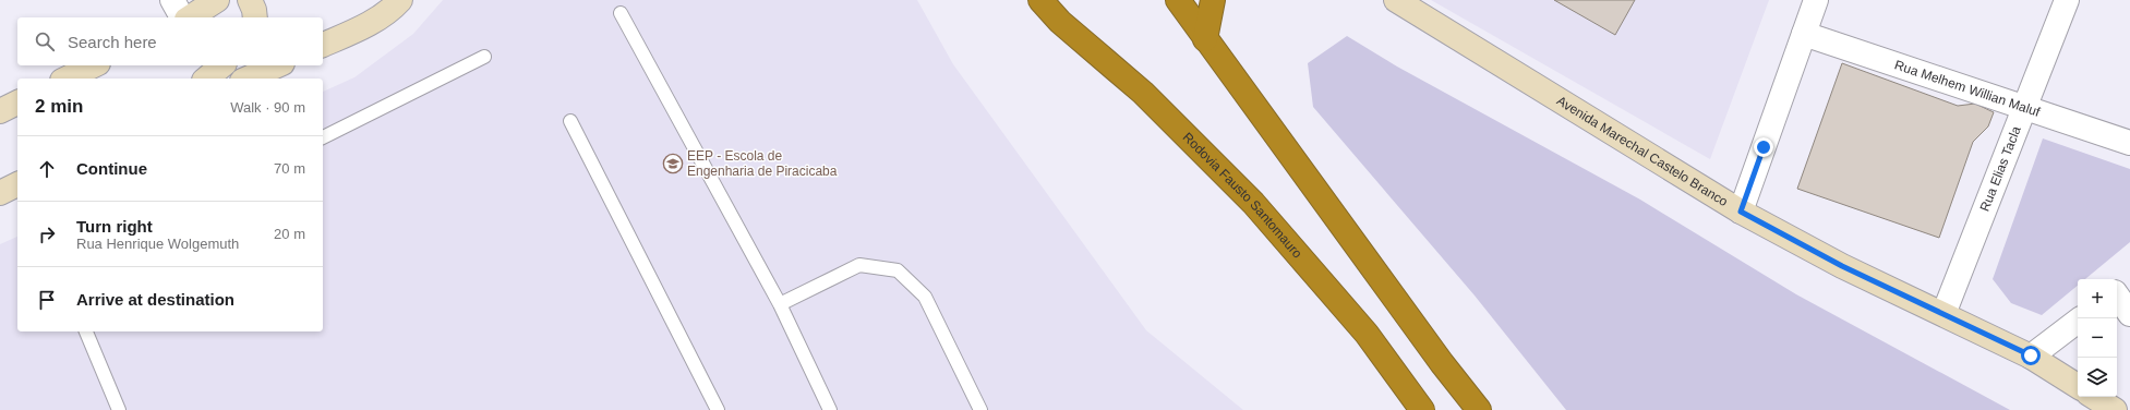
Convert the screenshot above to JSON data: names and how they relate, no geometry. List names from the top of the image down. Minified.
{"streets":{"highway":["Rodovia Fausto Santomauro"],"main road":["Avenida Marechal Castelo Branco"],"street":["Rua Melhem Willian Maluf","Rua Elias Tacla"]},"crossings":[["Rua Melhem Willian Maluf","Rua Elias Tacla"],["Avenida Marechal Castelo Branco","Rua Elias Tacla"]],"places":{"school or university":["EEP - Escola de Engenharia de Piracicaba"]},"page":{"search":"Search here","heading":["2 min","Walk · 90 m"],"list":[["Continue","70 m"],["Turn right","Rua Henrique Wolgemuth","20 m"],"Arrive at destination"],"map_buttons":["+","−"]}}
